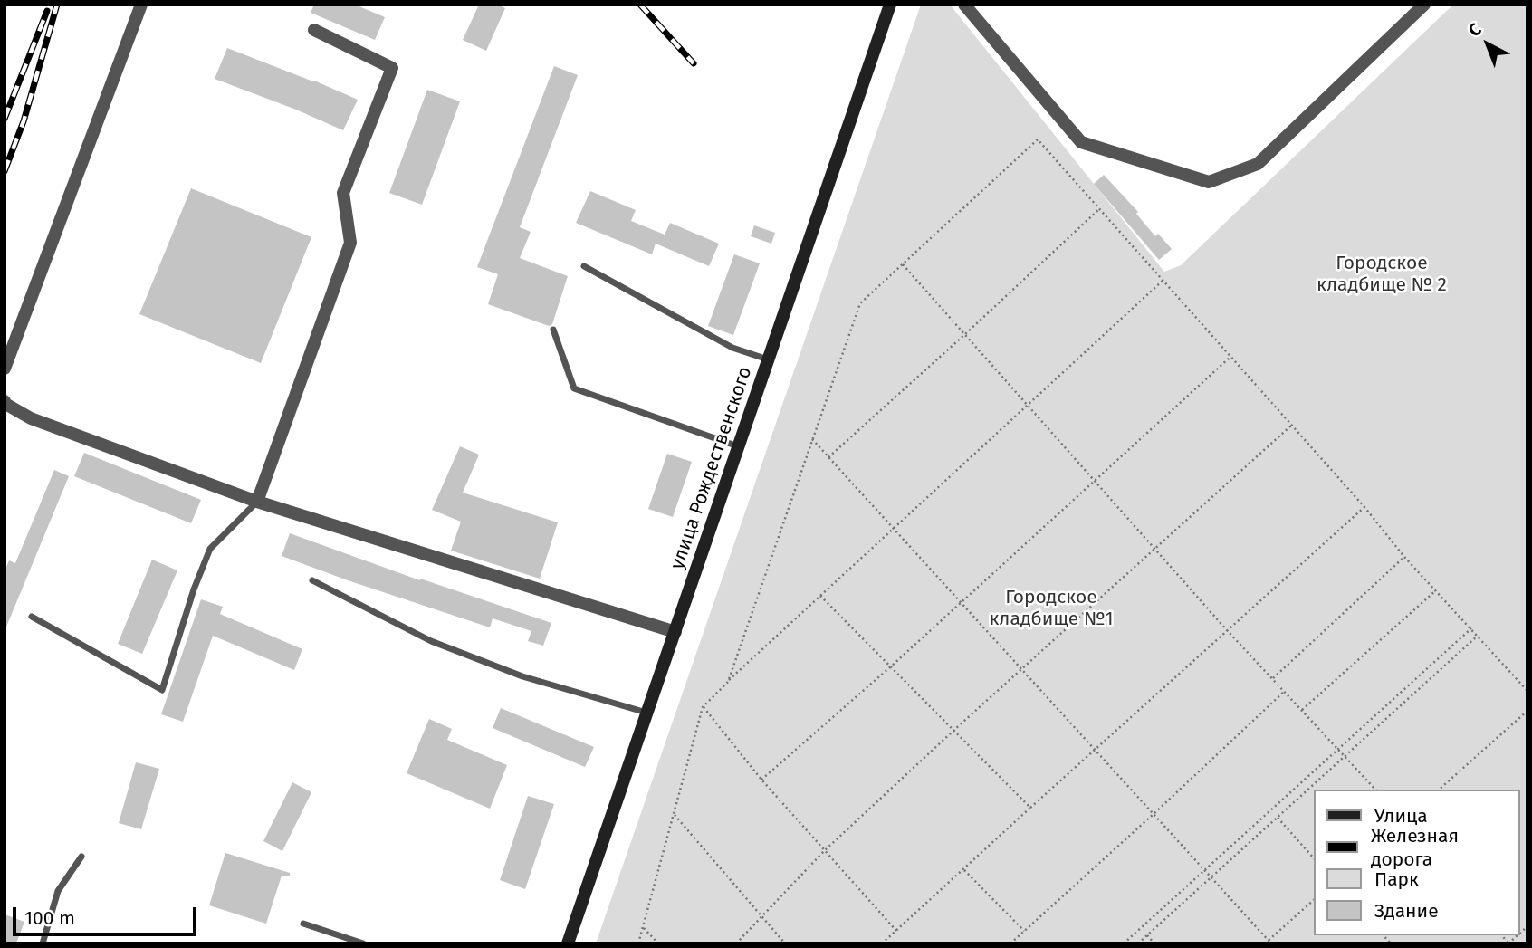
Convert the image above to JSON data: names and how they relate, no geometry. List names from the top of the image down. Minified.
{"streets":{"main road":["улица Рождественского"]},"parks":["Городское кладбище № 2","Городское кладбище №1"],"legend":["Улица","Железная дорога","Парк","Здание"],"scale_bar":"100 m","north":"top left"}
